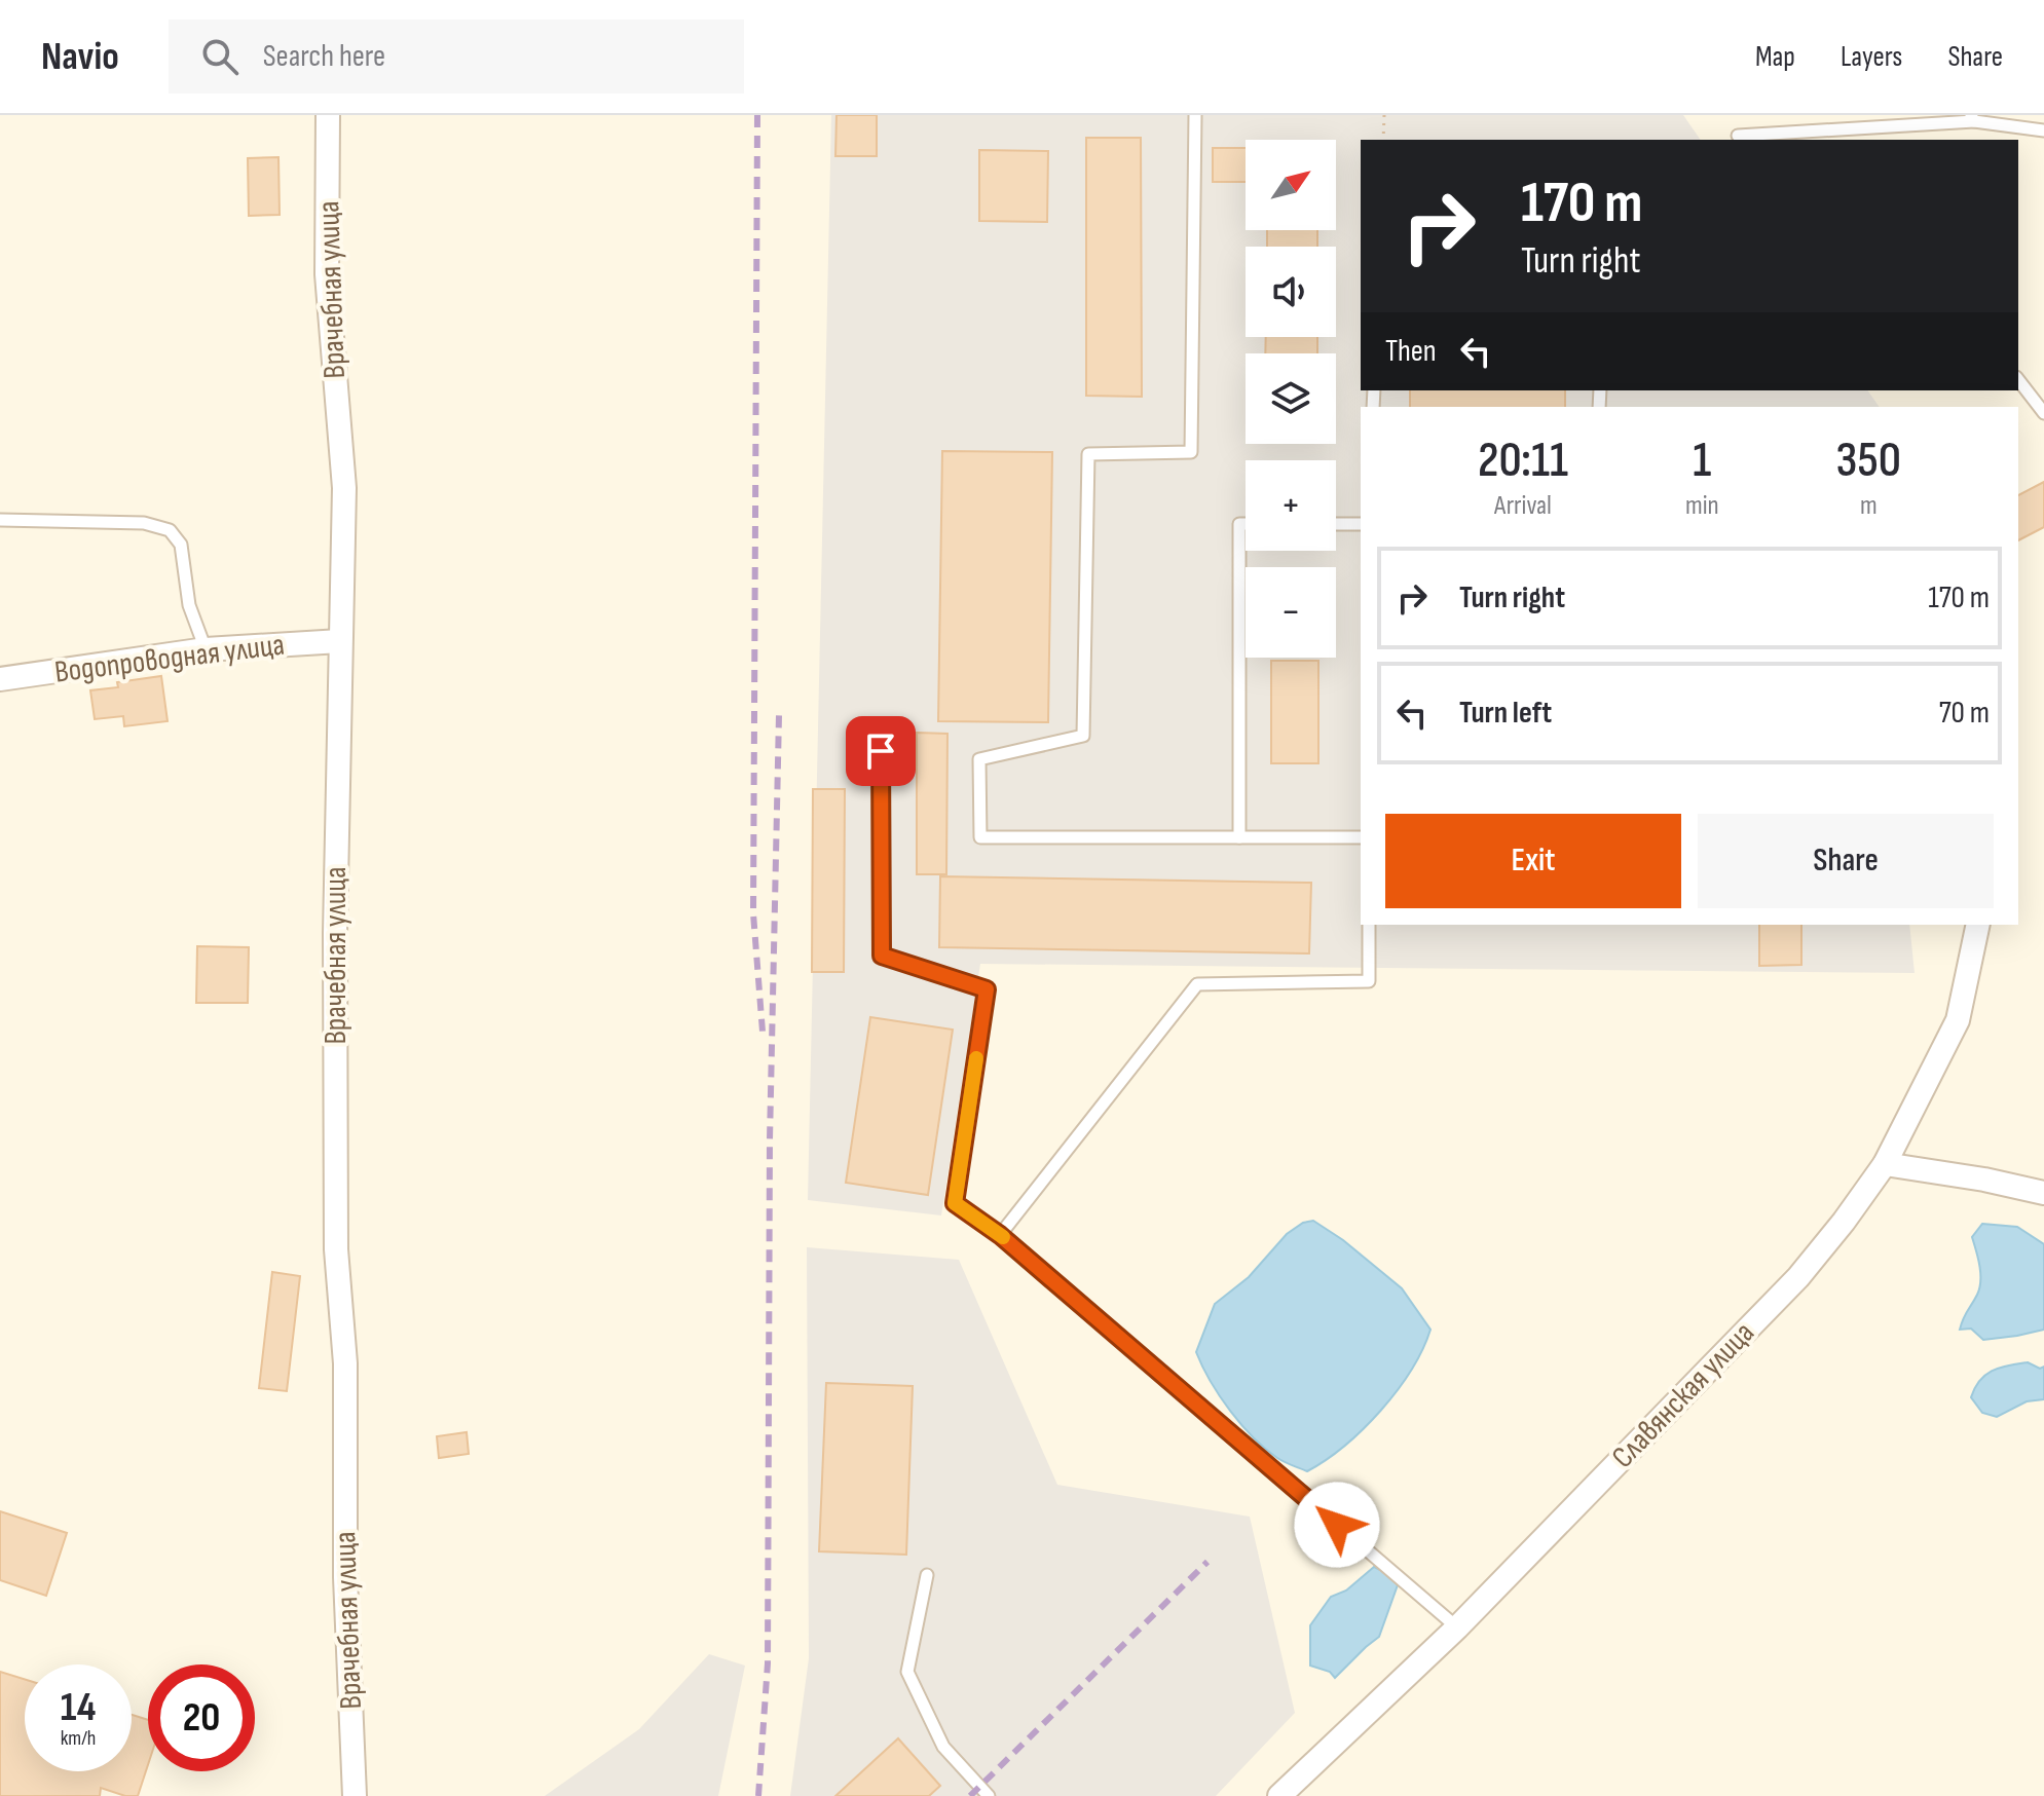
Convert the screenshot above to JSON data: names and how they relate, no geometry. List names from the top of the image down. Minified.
{"streets":{"street":["Врачебная улица","Водопроводная улица","Славянская улица"]},"crossings":[["Врачебная улица","Водопроводная улица"]],"north":"top right","page":{"header":"Navio","search":"Search here","nav":["Map","Layers","Share"],"map_buttons":["+","−"],"turn":["170 m","Turn right"],"then":"Then","eta":["20:11","Arrival","1","min","350","m"],"list":[{"name":"Turn right","value":"170 m"},{"name":"Turn left","value":"70 m"}],"buttons":["Exit","Share"],"speed":"14 km/h","limit":"20"}}
